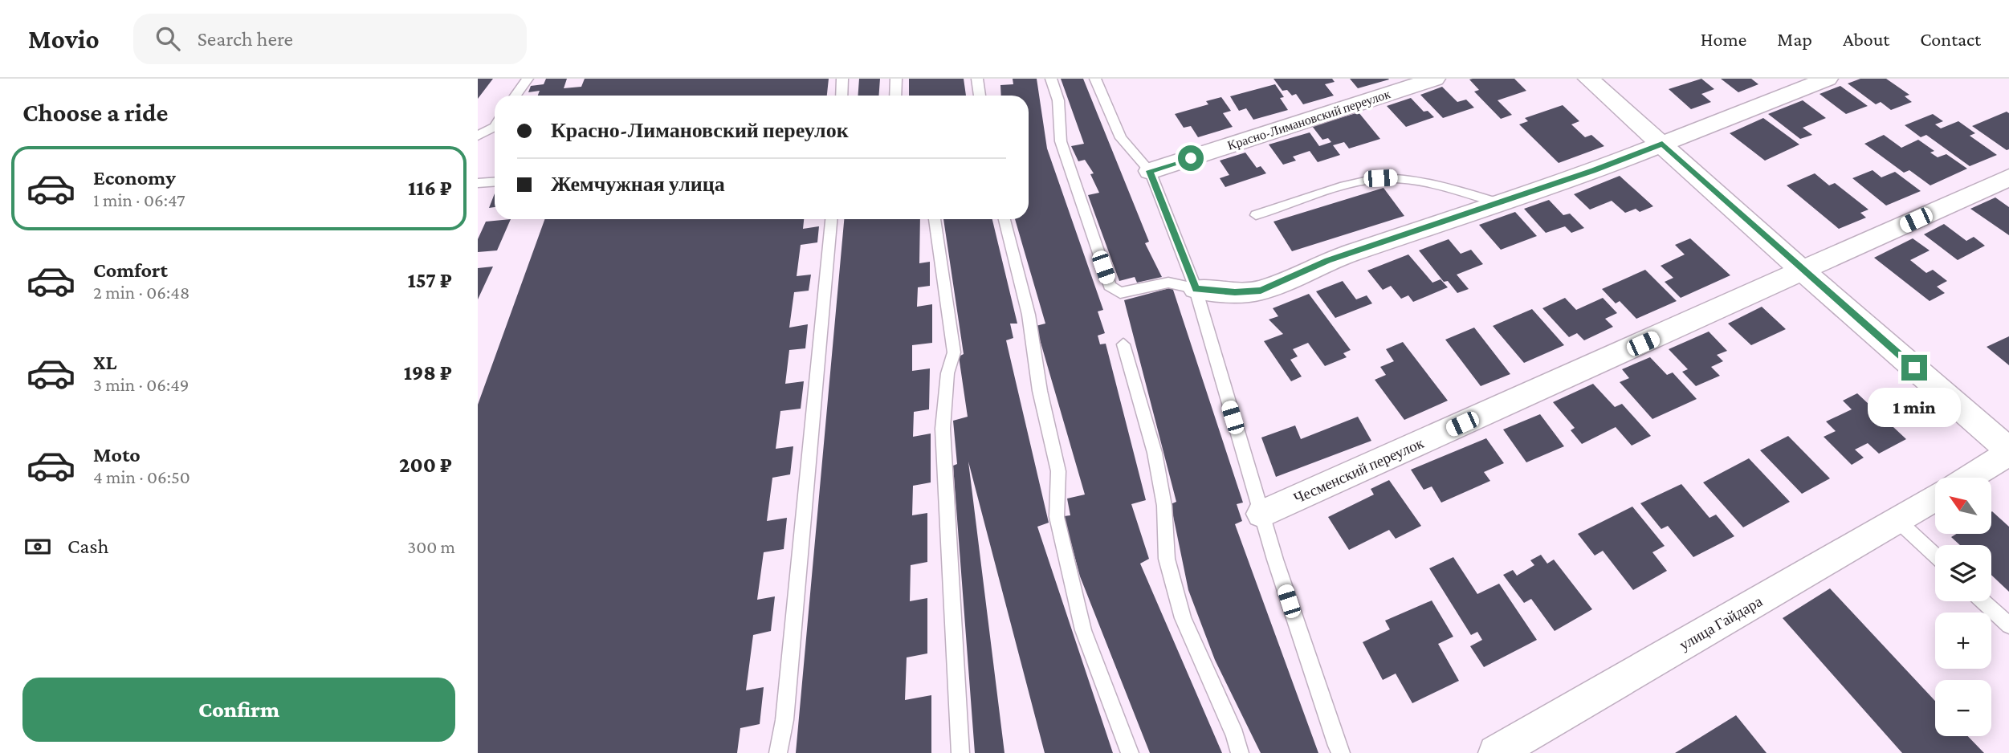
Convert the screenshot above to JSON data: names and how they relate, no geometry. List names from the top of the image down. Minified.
{"streets":{"street":["Красно-Лимановский переулок","Чесменский переулок","улица Гайдара"]},"north":"top left","page":{"header":"Movio","search":"Search here","nav":["Home","Map","About","Contact"],"heading":"Choose a ride","banner":["Красно-Лимановский переулок","Жемчужная улица"],"list":[{"name":"Economy","note":"1 min · 06:47","value":"116 ₽"},{"name":"Comfort","note":"2 min · 06:48","value":"157 ₽"},{"name":"XL","note":"3 min · 06:49","value":"198 ₽"},{"name":"Moto","note":"4 min · 06:50","value":"200 ₽"}],"bubble":"1 min","map_buttons":["+","−"],"pay":["Cash","300 m"],"buttons":"Confirm"}}
